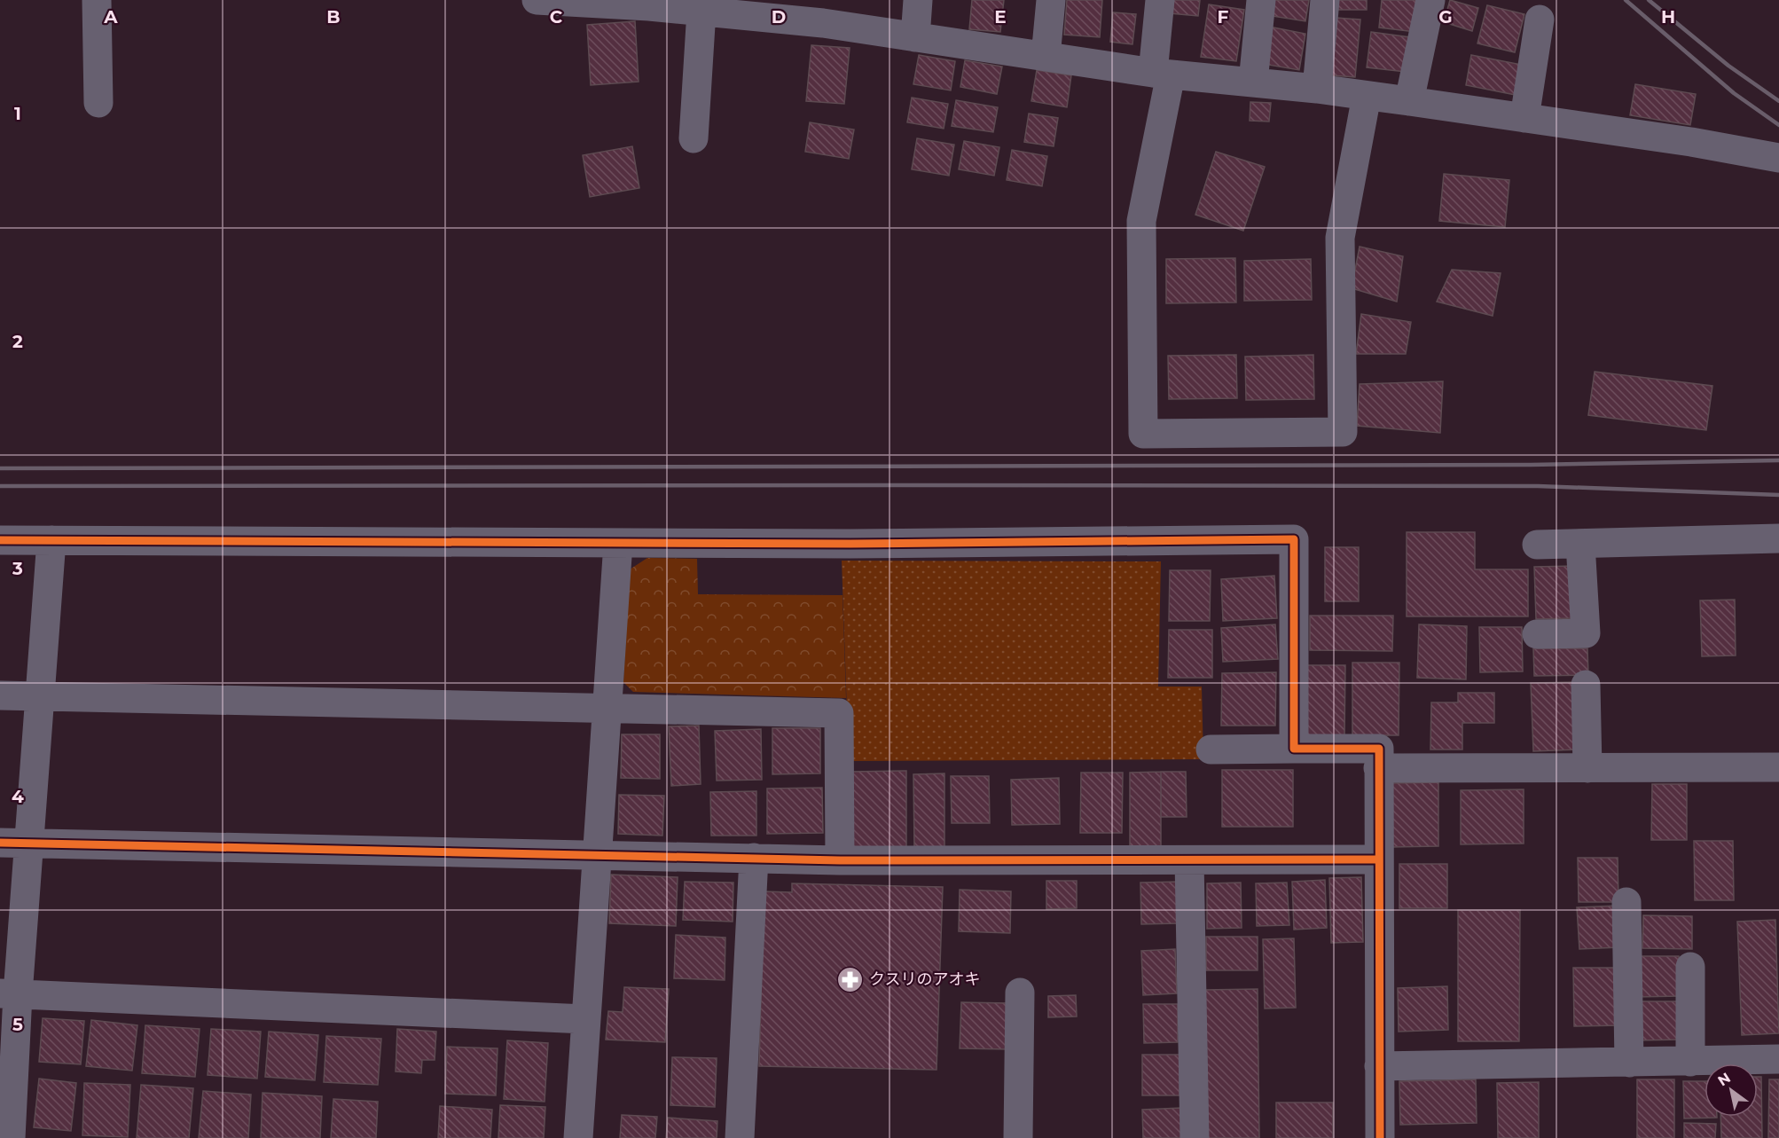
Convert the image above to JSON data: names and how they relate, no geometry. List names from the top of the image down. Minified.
{"places":{"pharmacy":["クスリのアオキ"]},"north":"top left","grid":{"columns":["A","B","C","D","E","F","G","H"],"rows":["1","2","3","4","5"]}}
